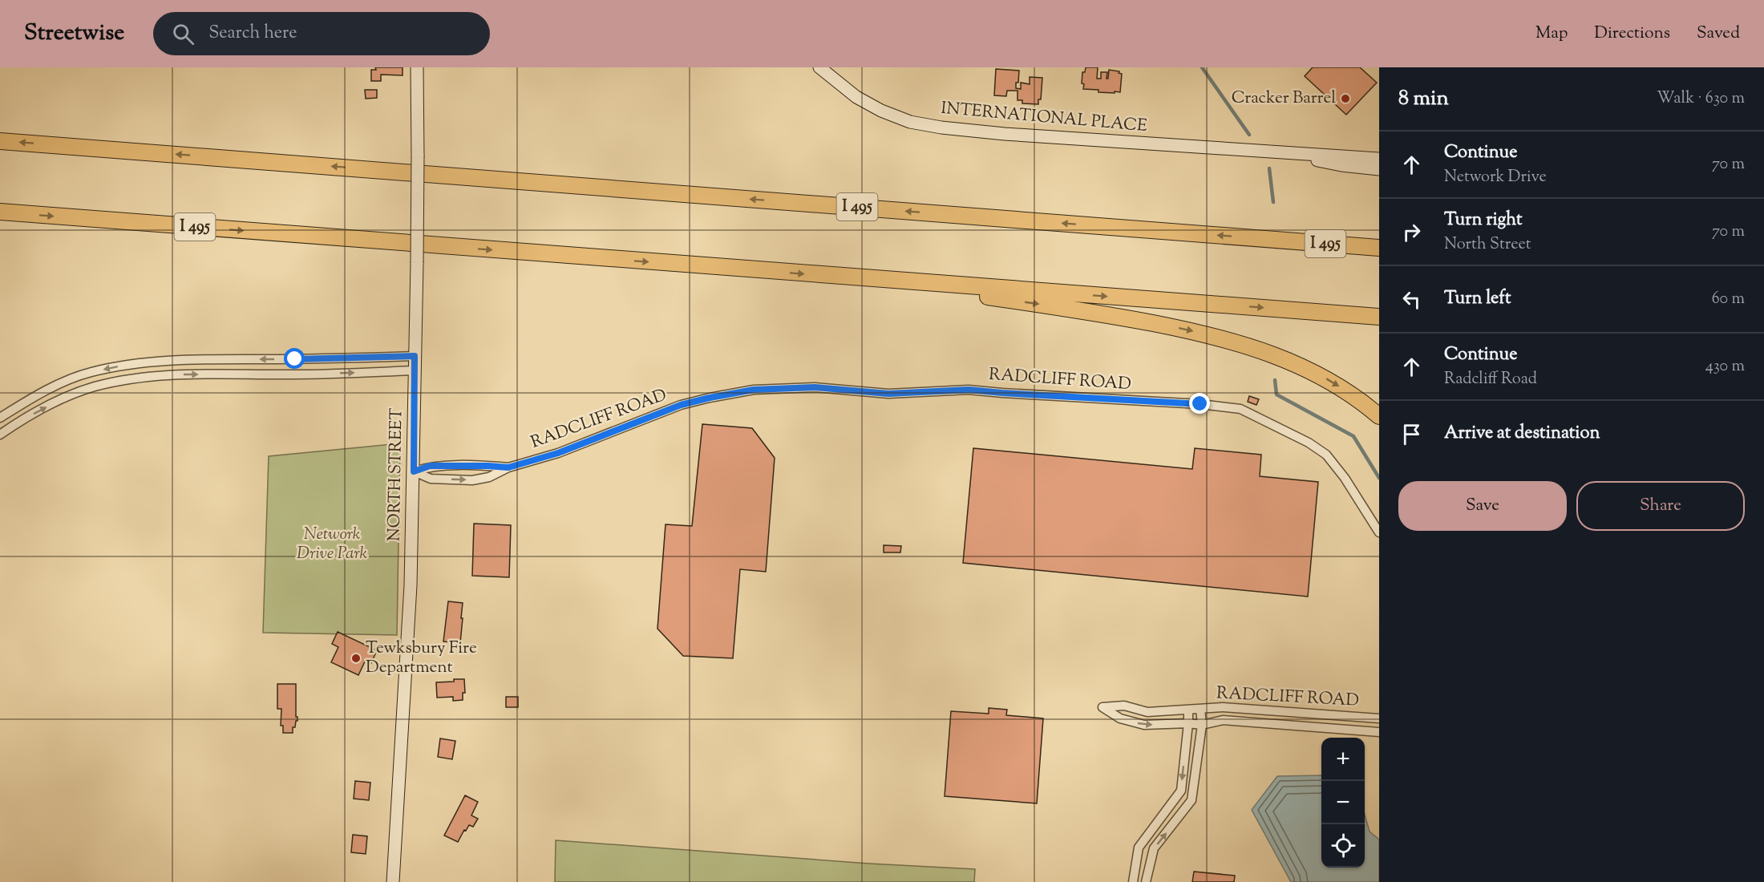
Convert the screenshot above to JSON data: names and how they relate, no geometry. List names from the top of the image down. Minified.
{"streets":{"highway":["I 495"],"main road":["INTERNATIONAL PLACE","NORTH STREET"],"street":["RADCLIFF ROAD"]},"crossings":[["RADCLIFF ROAD","NORTH STREET"]],"parks":["Network Drive Park"],"places":["Cracker Barrel","Tewksbury Fire Department"],"page":{"header":"Streetwise","search":"Search here","nav":["Map","Directions","Saved"],"heading":["8 min","Walk · 630 m"],"list":[["Continue","Network Drive","70 m"],["Turn right","North Street","70 m"],["Turn left","60 m"],["Continue","Radcliff Road","430 m"],"Arrive at destination"],"buttons":["Save","Share"],"map_buttons":["+","−"]}}
